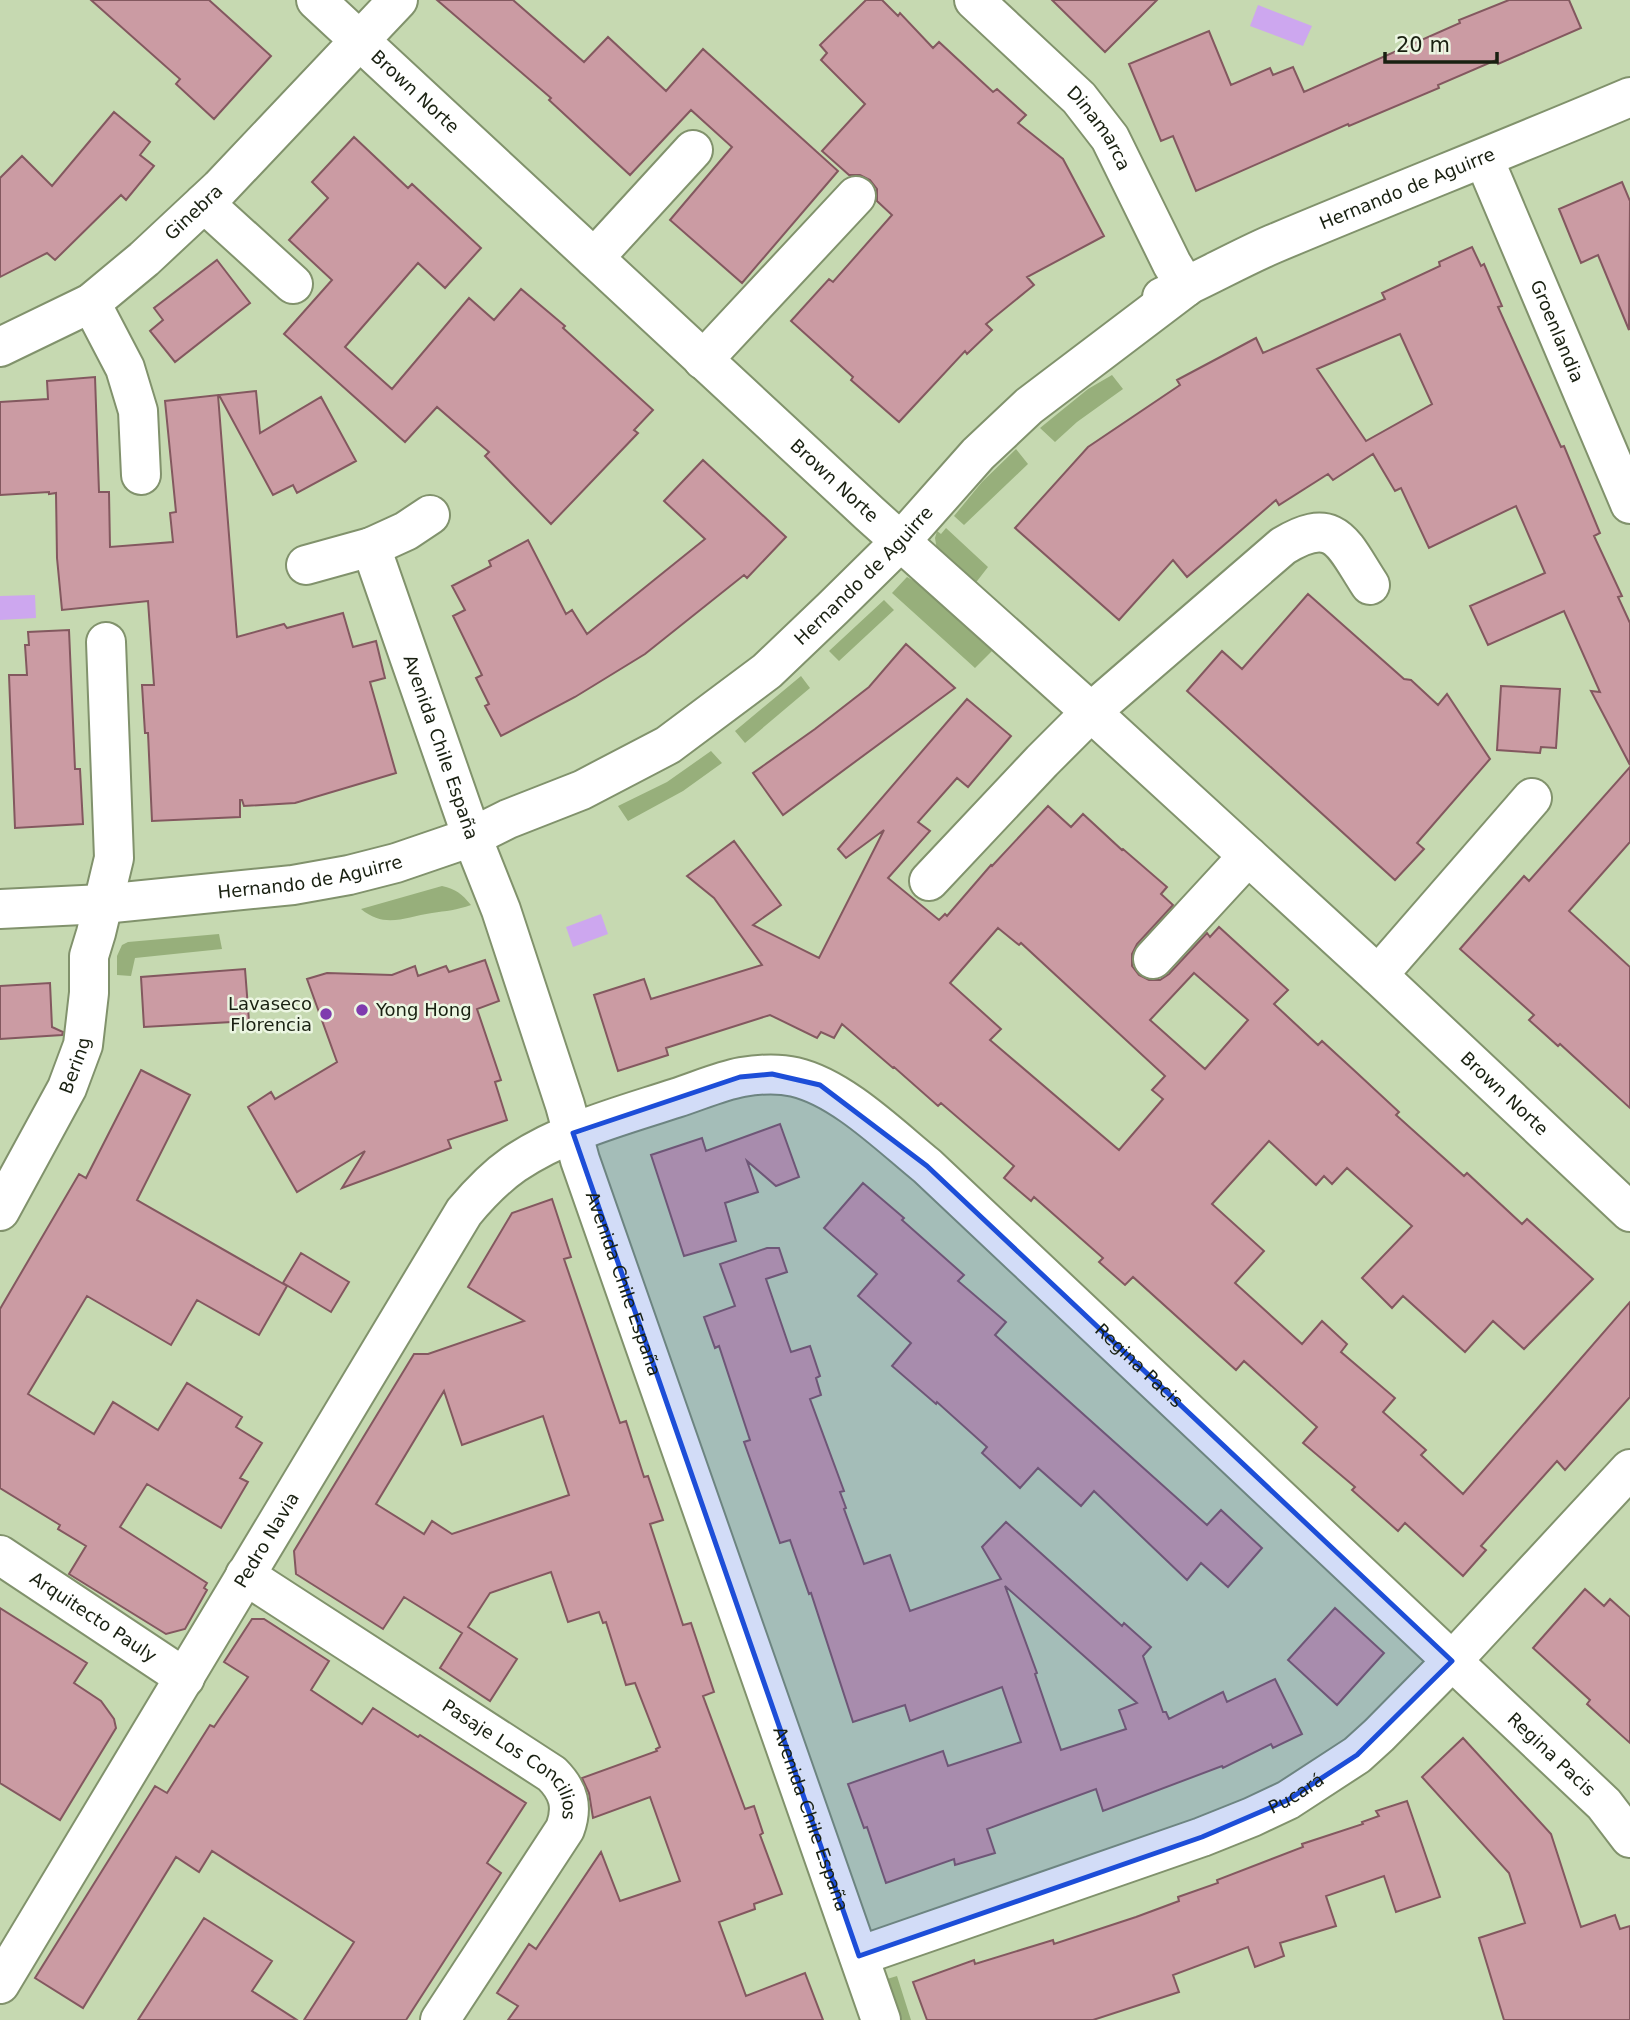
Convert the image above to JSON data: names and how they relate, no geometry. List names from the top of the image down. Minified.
{"streets":{"street":["Brown Norte","Dinamarca","Hernando de Aguirre","Ginebra","Groenlandia","Avenida Chile España","Bering","Regina Pacis","Pedro Navia","Arquitecto Pauly","Pasaje Los Concilios","Pucará"]},"crossings":[["Brown Norte","Hernando de Aguirre"],["Brown Norte","Ginebra"],["Dinamarca","Hernando de Aguirre"],["Hernando de Aguirre","Groenlandia"],["Hernando de Aguirre","Avenida Chile España"],["Hernando de Aguirre","Bering"],["Avenida Chile España","Regina Pacis"],["Avenida Chile España","Pedro Navia"],["Avenida Chile España","Pucará"],["Regina Pacis","Pedro Navia"],["Regina Pacis","Pucará"],["Pedro Navia","Arquitecto Pauly"],["Pedro Navia","Pasaje Los Concilios"]],"places":["Yong Hong","Lavaseco Florencia"],"scale_bar":"20 m"}
